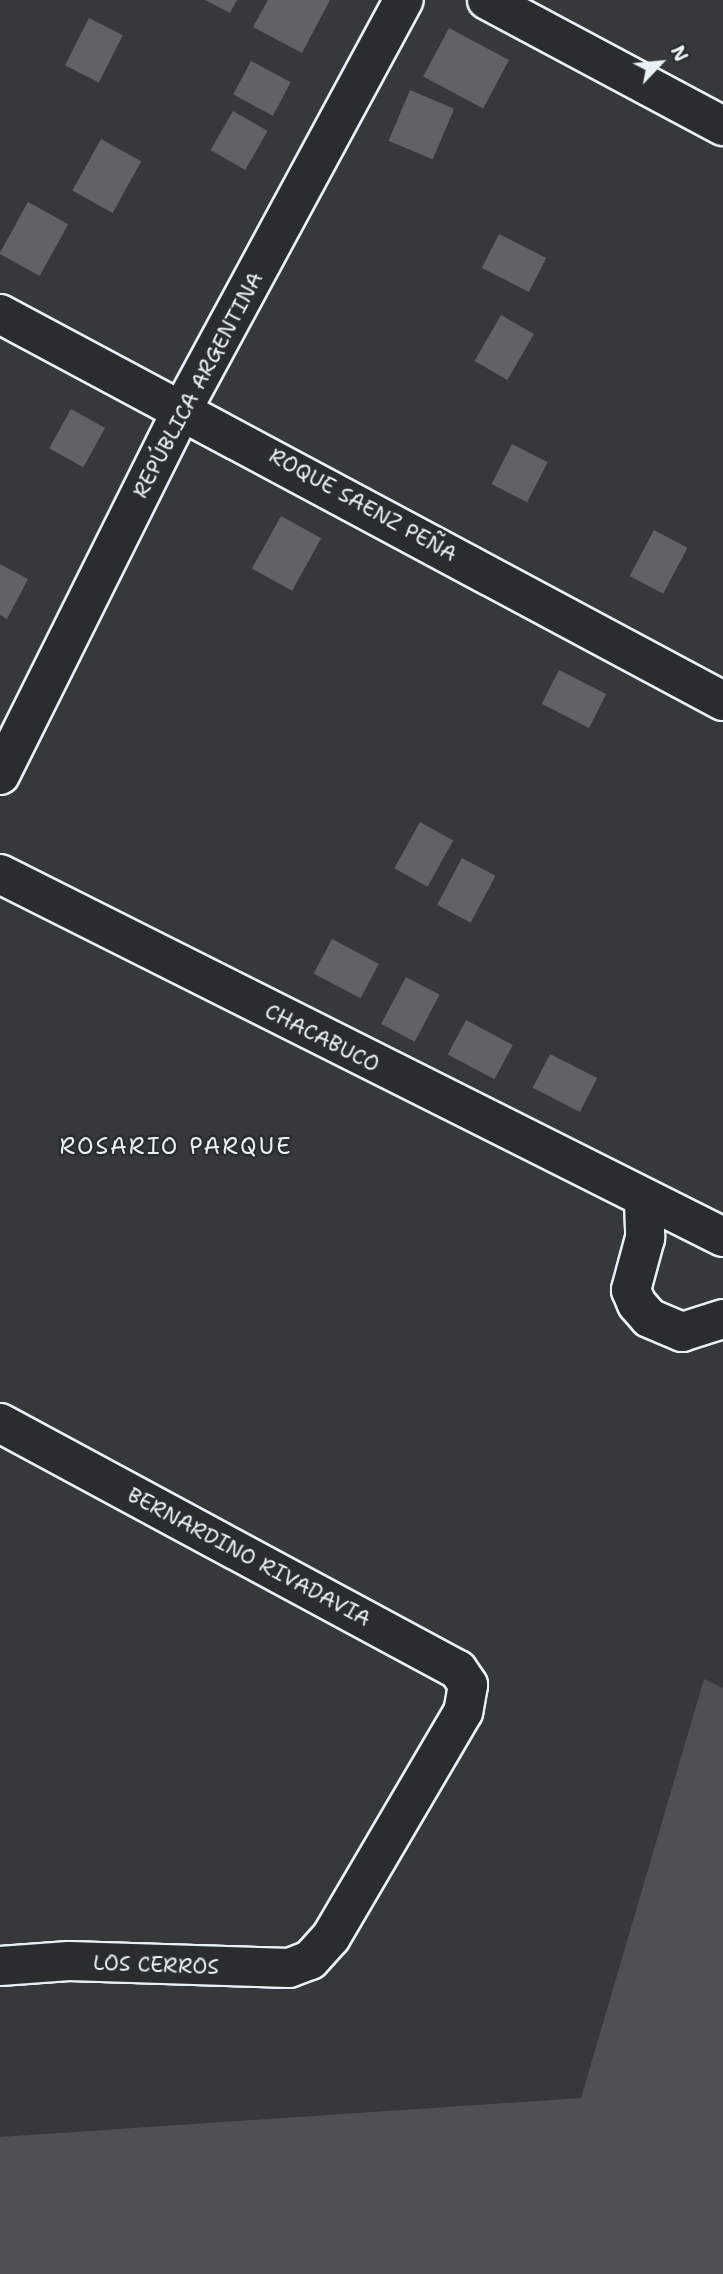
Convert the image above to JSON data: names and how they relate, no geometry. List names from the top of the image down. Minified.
{"streets":{"street":["REPÚBLICA ARGENTINA","ROQUE SAENZ PEÑA","CHACABUCO","BERNARDINO RIVADAVIA","LOS CERROS"]},"crossings":[["REPÚBLICA ARGENTINA","ROQUE SAENZ PEÑA"],["BERNARDINO RIVADAVIA","LOS CERROS"]],"districts":["ROSARIO PARQUE"],"north":"top right"}
